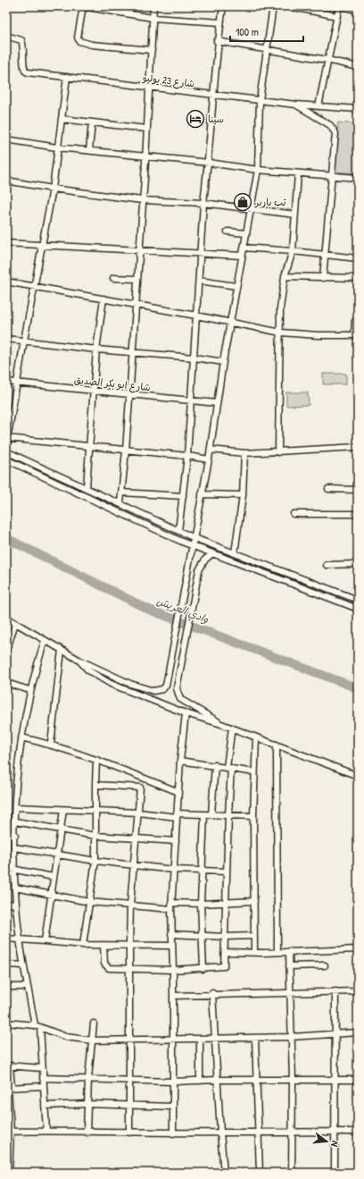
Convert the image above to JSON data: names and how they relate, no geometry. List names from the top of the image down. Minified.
{"streets":{"street":["شارع 23 يوليو","شارع ابو بكر الصديق"]},"water":["وادي العريش"],"places":{"hotel":["سينا"],"shop":["تب باربر"]},"scale_bar":"100 m","north":"right"}
